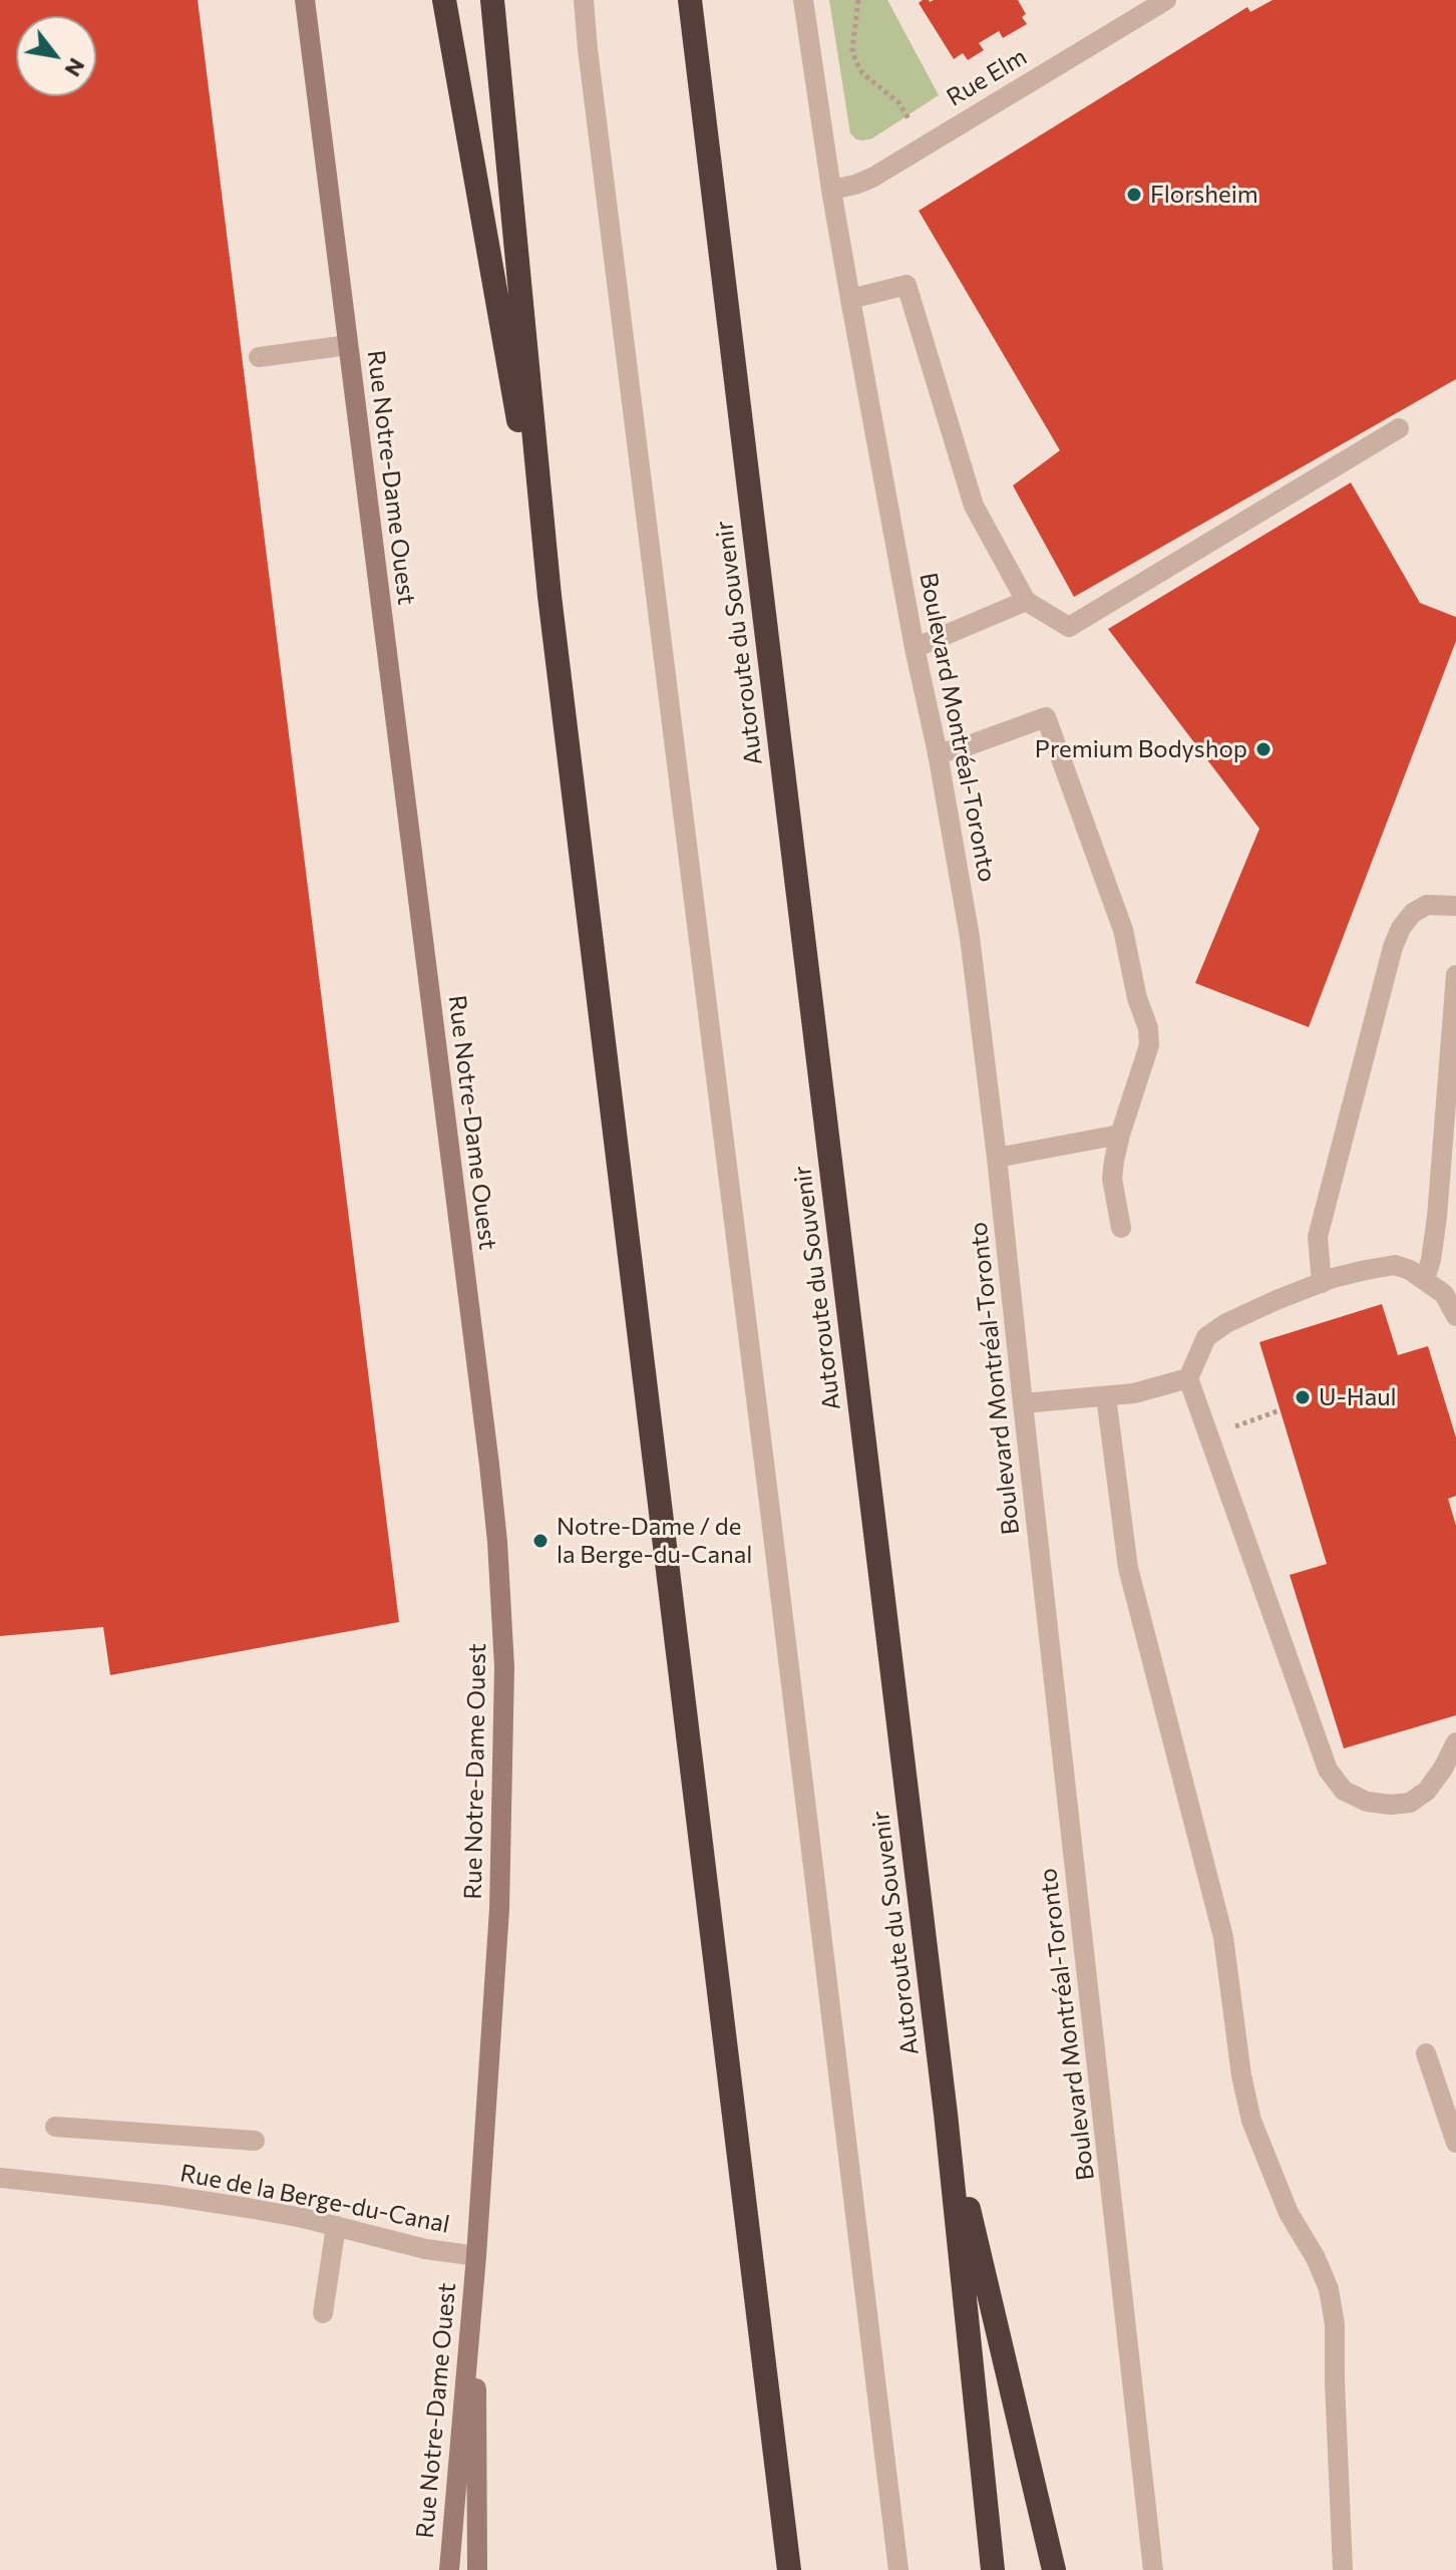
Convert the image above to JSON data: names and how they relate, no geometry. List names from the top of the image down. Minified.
{"streets":{"highway":["Autoroute du Souvenir"],"main road":["Rue Notre-Dame Ouest"],"street":["Rue Elm","Boulevard Montréal-Toronto","Rue de la Berge-du-Canal"]},"crossings":[["Rue Elm","Boulevard Montréal-Toronto"],["Rue Notre-Dame Ouest","Rue de la Berge-du-Canal"]],"places":["Florsheim","Premium Bodyshop","U-Haul","Notre-Dame / de la Berge-du-Canal"],"north":"bottom right"}
